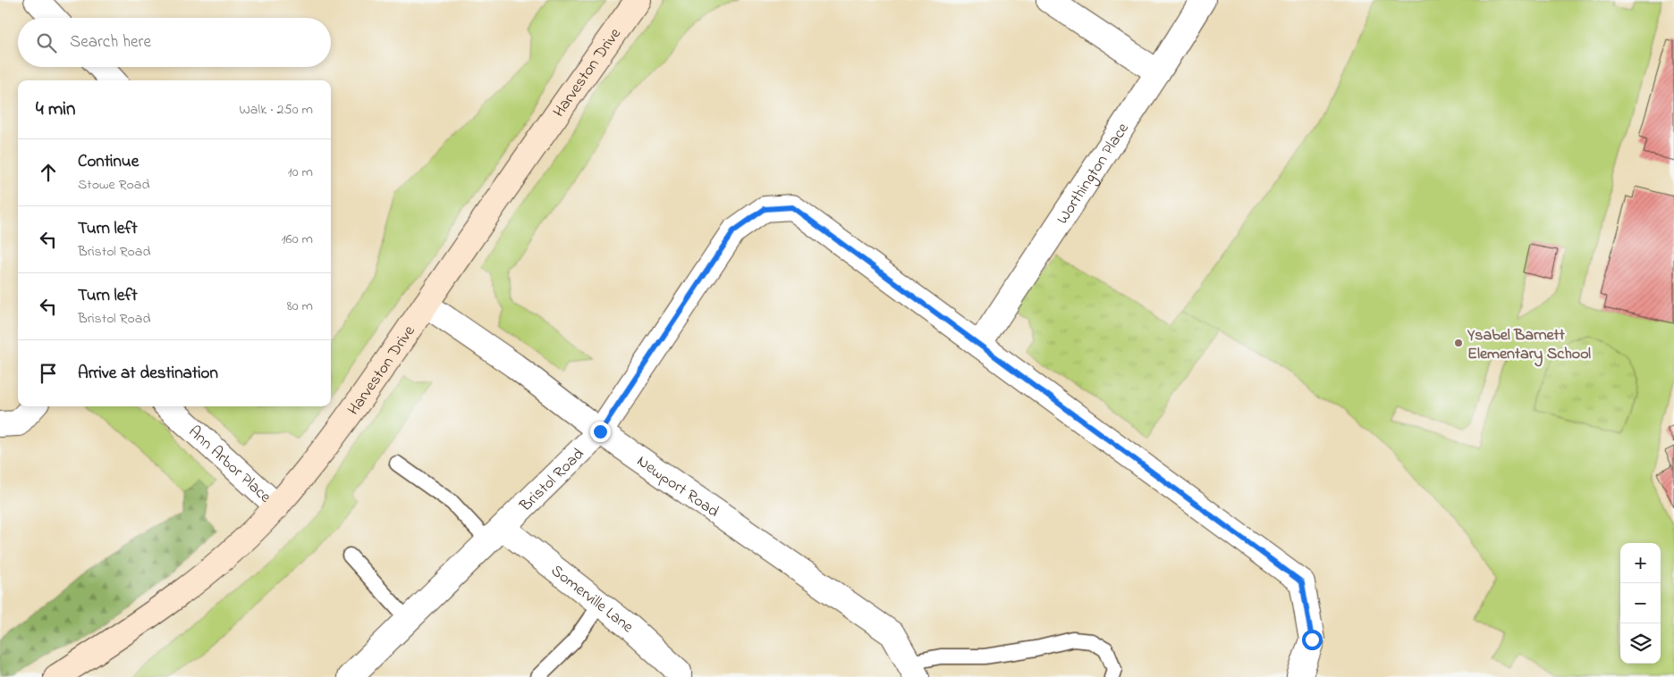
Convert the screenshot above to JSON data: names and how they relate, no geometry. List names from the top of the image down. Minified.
{"streets":{"street":["Harveston Drive","Worthington Place","Ann Arbor Place","Bristol Road","Newport Road","Somerville Lane"]},"crossings":[["Harveston Drive","Ann Arbor Place"],["Harveston Drive","Newport Road"],["Worthington Place","Bristol Road"],["Bristol Road","Newport Road"],["Bristol Road","Somerville Lane"]],"places":["Ysabel Barnett Elementary School"],"page":{"search":"Search here","heading":["4 min","Walk · 250 m"],"list":[["Continue","Stowe Road","10 m"],["Turn left","Bristol Road","160 m"],["Turn left","Bristol Road","80 m"],"Arrive at destination"],"map_buttons":["+","−"]}}
